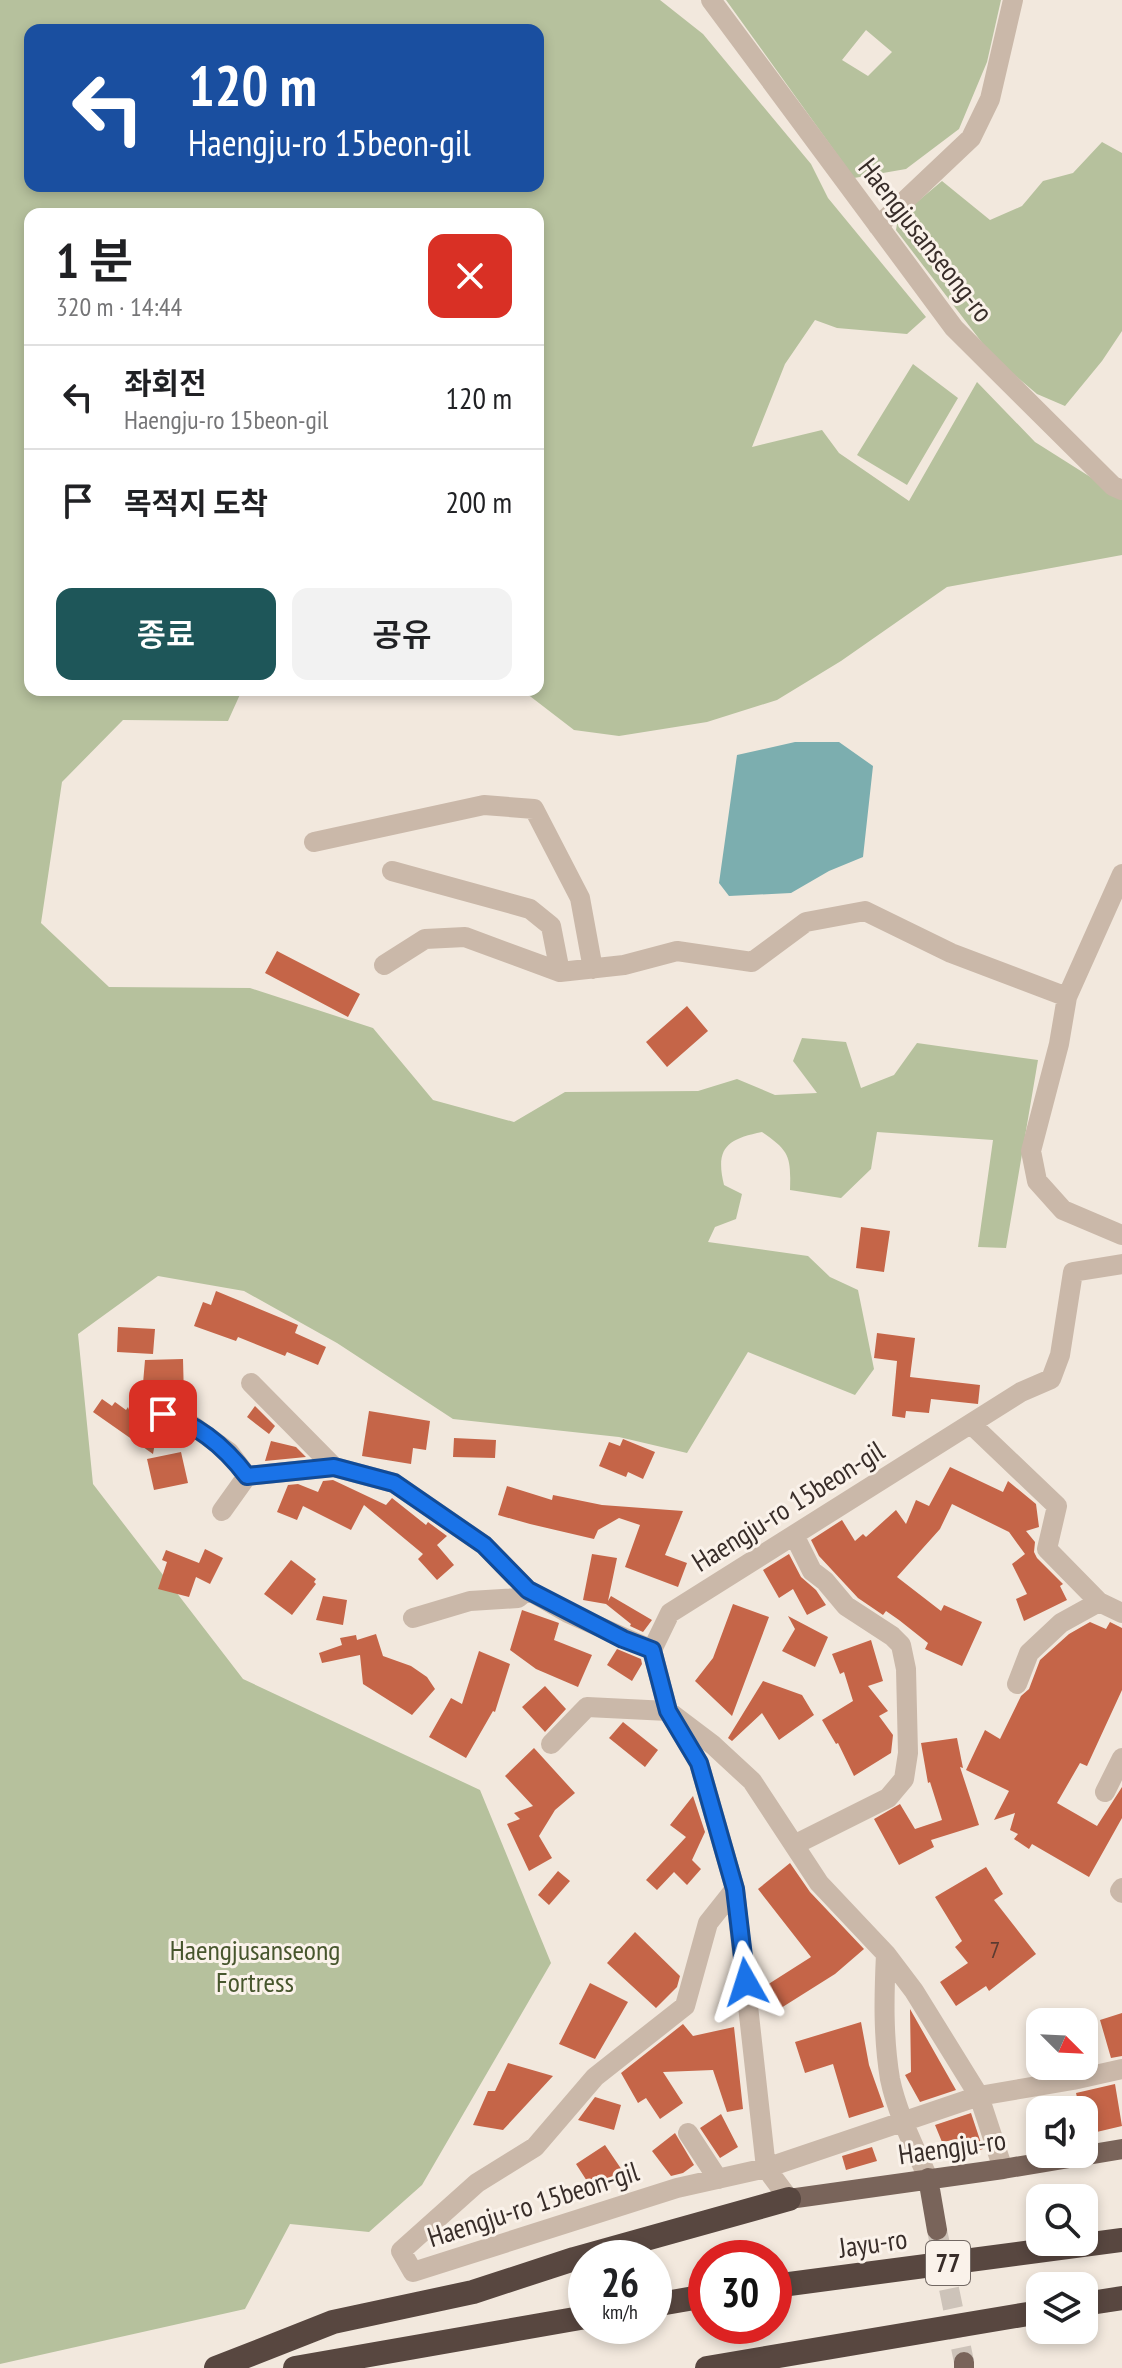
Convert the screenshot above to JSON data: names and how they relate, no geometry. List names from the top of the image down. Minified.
{"streets":{"highway":["Jayu-ro","77"],"main road":["Haengju-ro"],"street":["Haengjusanseong-ro","Haengju-ro 15beon-gil"]},"parks":["Haengjusanseong Fortress"],"house_numbers":["7"],"north":"bottom right","page":{"turn":["120 m","Haengju-ro 15beon-gil"],"heading":["1 분","320 m · 14:44"],"list":[{"name":"좌회전","note":"Haengju-ro 15beon-gil","value":"120 m"},{"name":"목적지 도착","value":"200 m"}],"buttons":["종료","공유"],"speed":"26 km/h","limit":"30"}}
